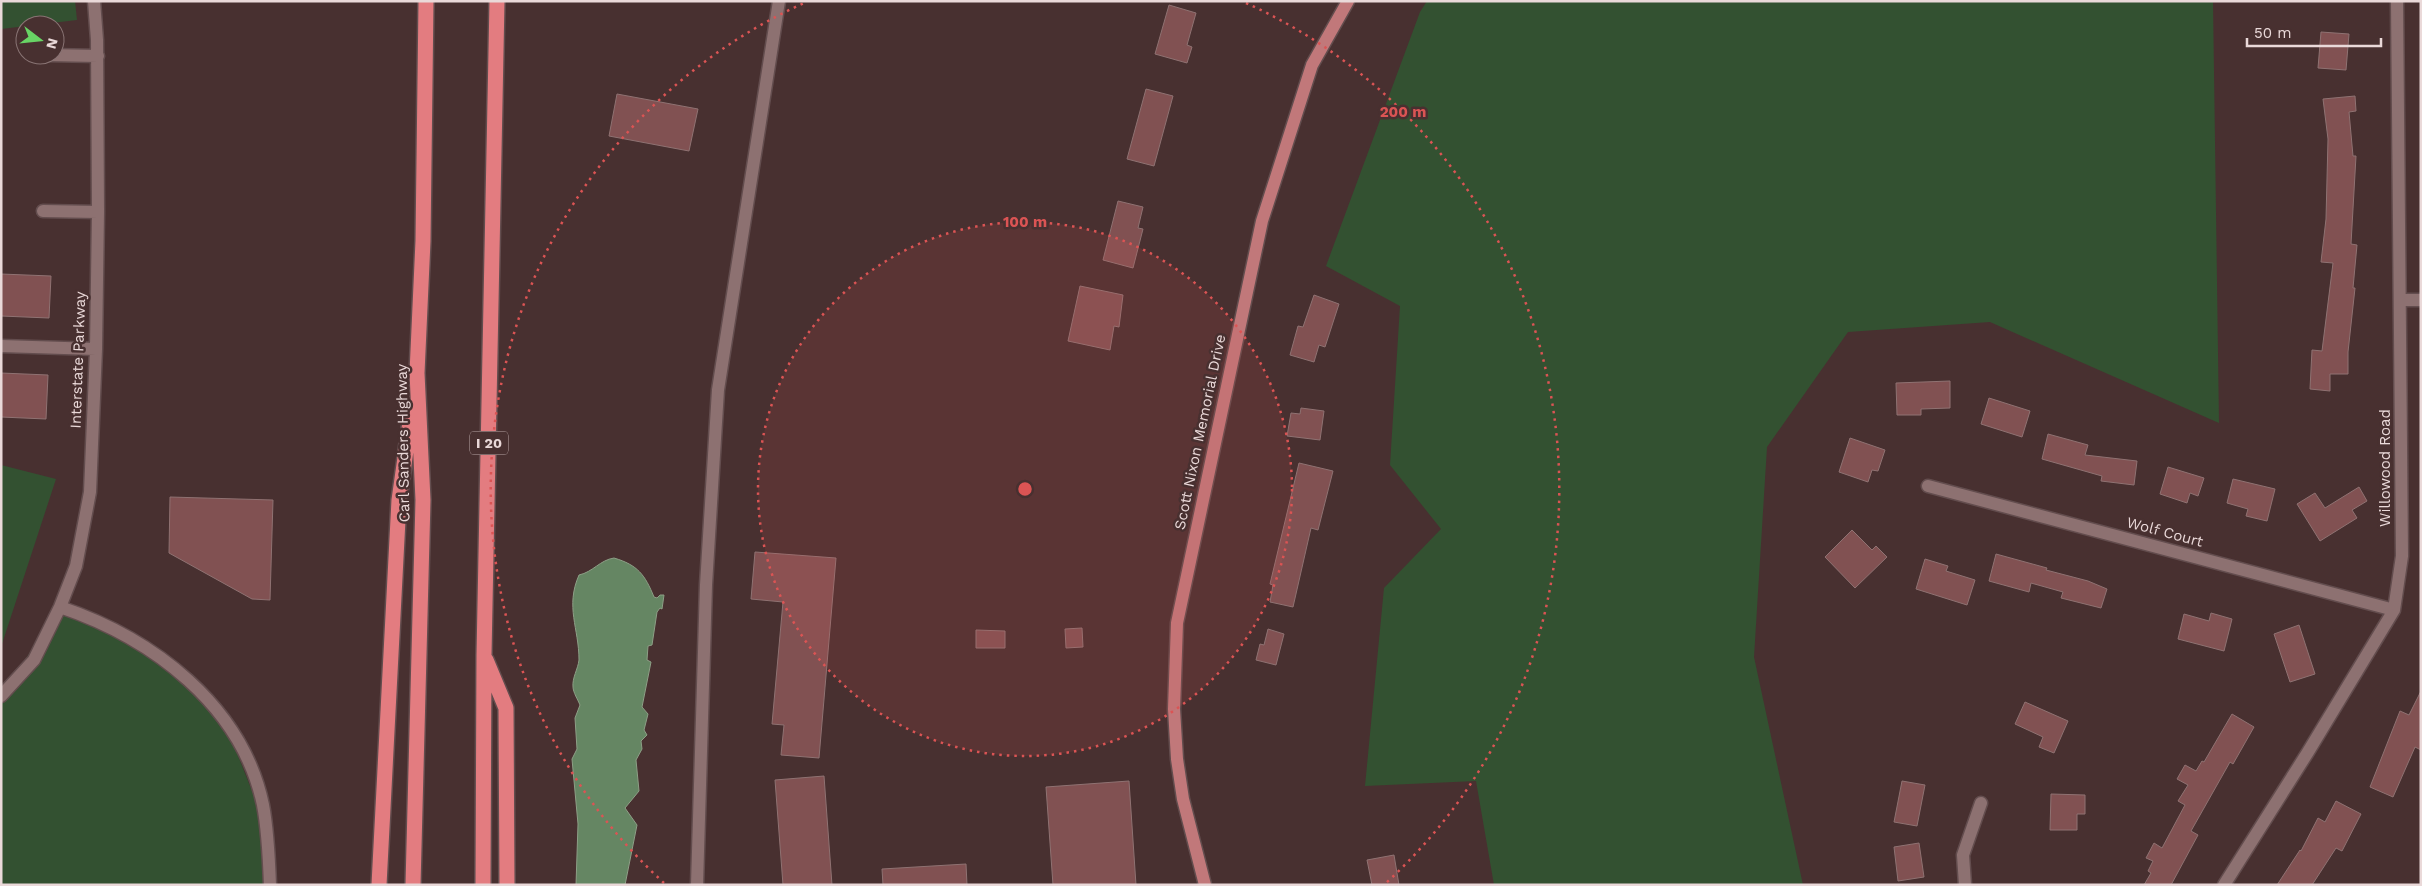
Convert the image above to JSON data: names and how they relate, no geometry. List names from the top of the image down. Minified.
{"streets":{"highway":["Carl Sanders Highway","I 20"],"main road":["Scott Nixon Memorial Drive"],"street":["Interstate Parkway","Willowood Road","Wolf Court"]},"crossings":[["Willowood Road","Wolf Court"]],"scale_bar":"50 m","north":"right","rings":["200 m","100 m"]}
